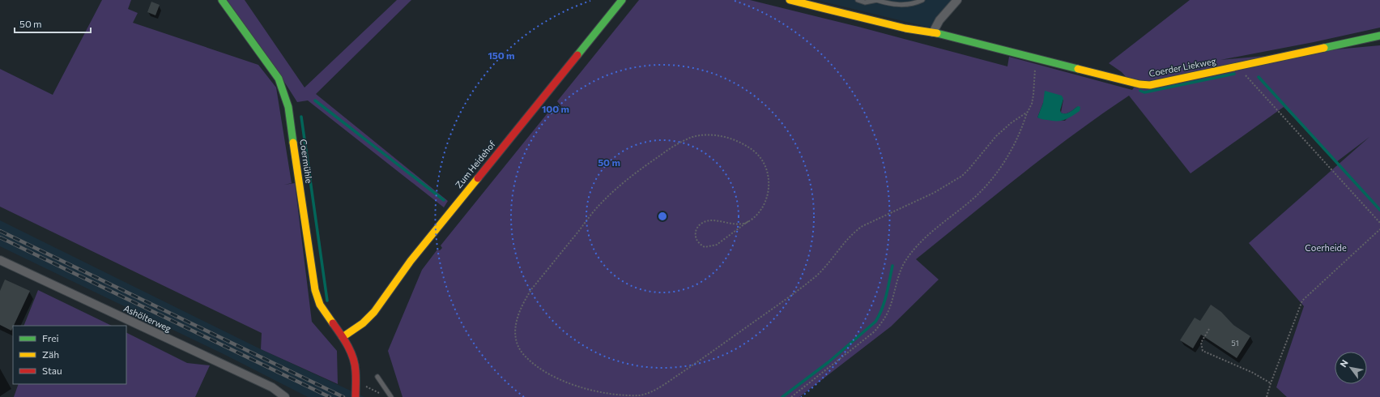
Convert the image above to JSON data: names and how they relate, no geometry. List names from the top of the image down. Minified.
{"streets":{"street":["Coerder Liekweg","Coermühle","Zum Heidehof","Ashölterweg"]},"crossings":[["Coermühle","Zum Heidehof"]],"parks":["Coerheide"],"house_numbers":["51"],"legend":["Frei","Zäh","Stau"],"scale_bar":"50 m","north":"top left","rings":["150 m","100 m","50 m"]}
